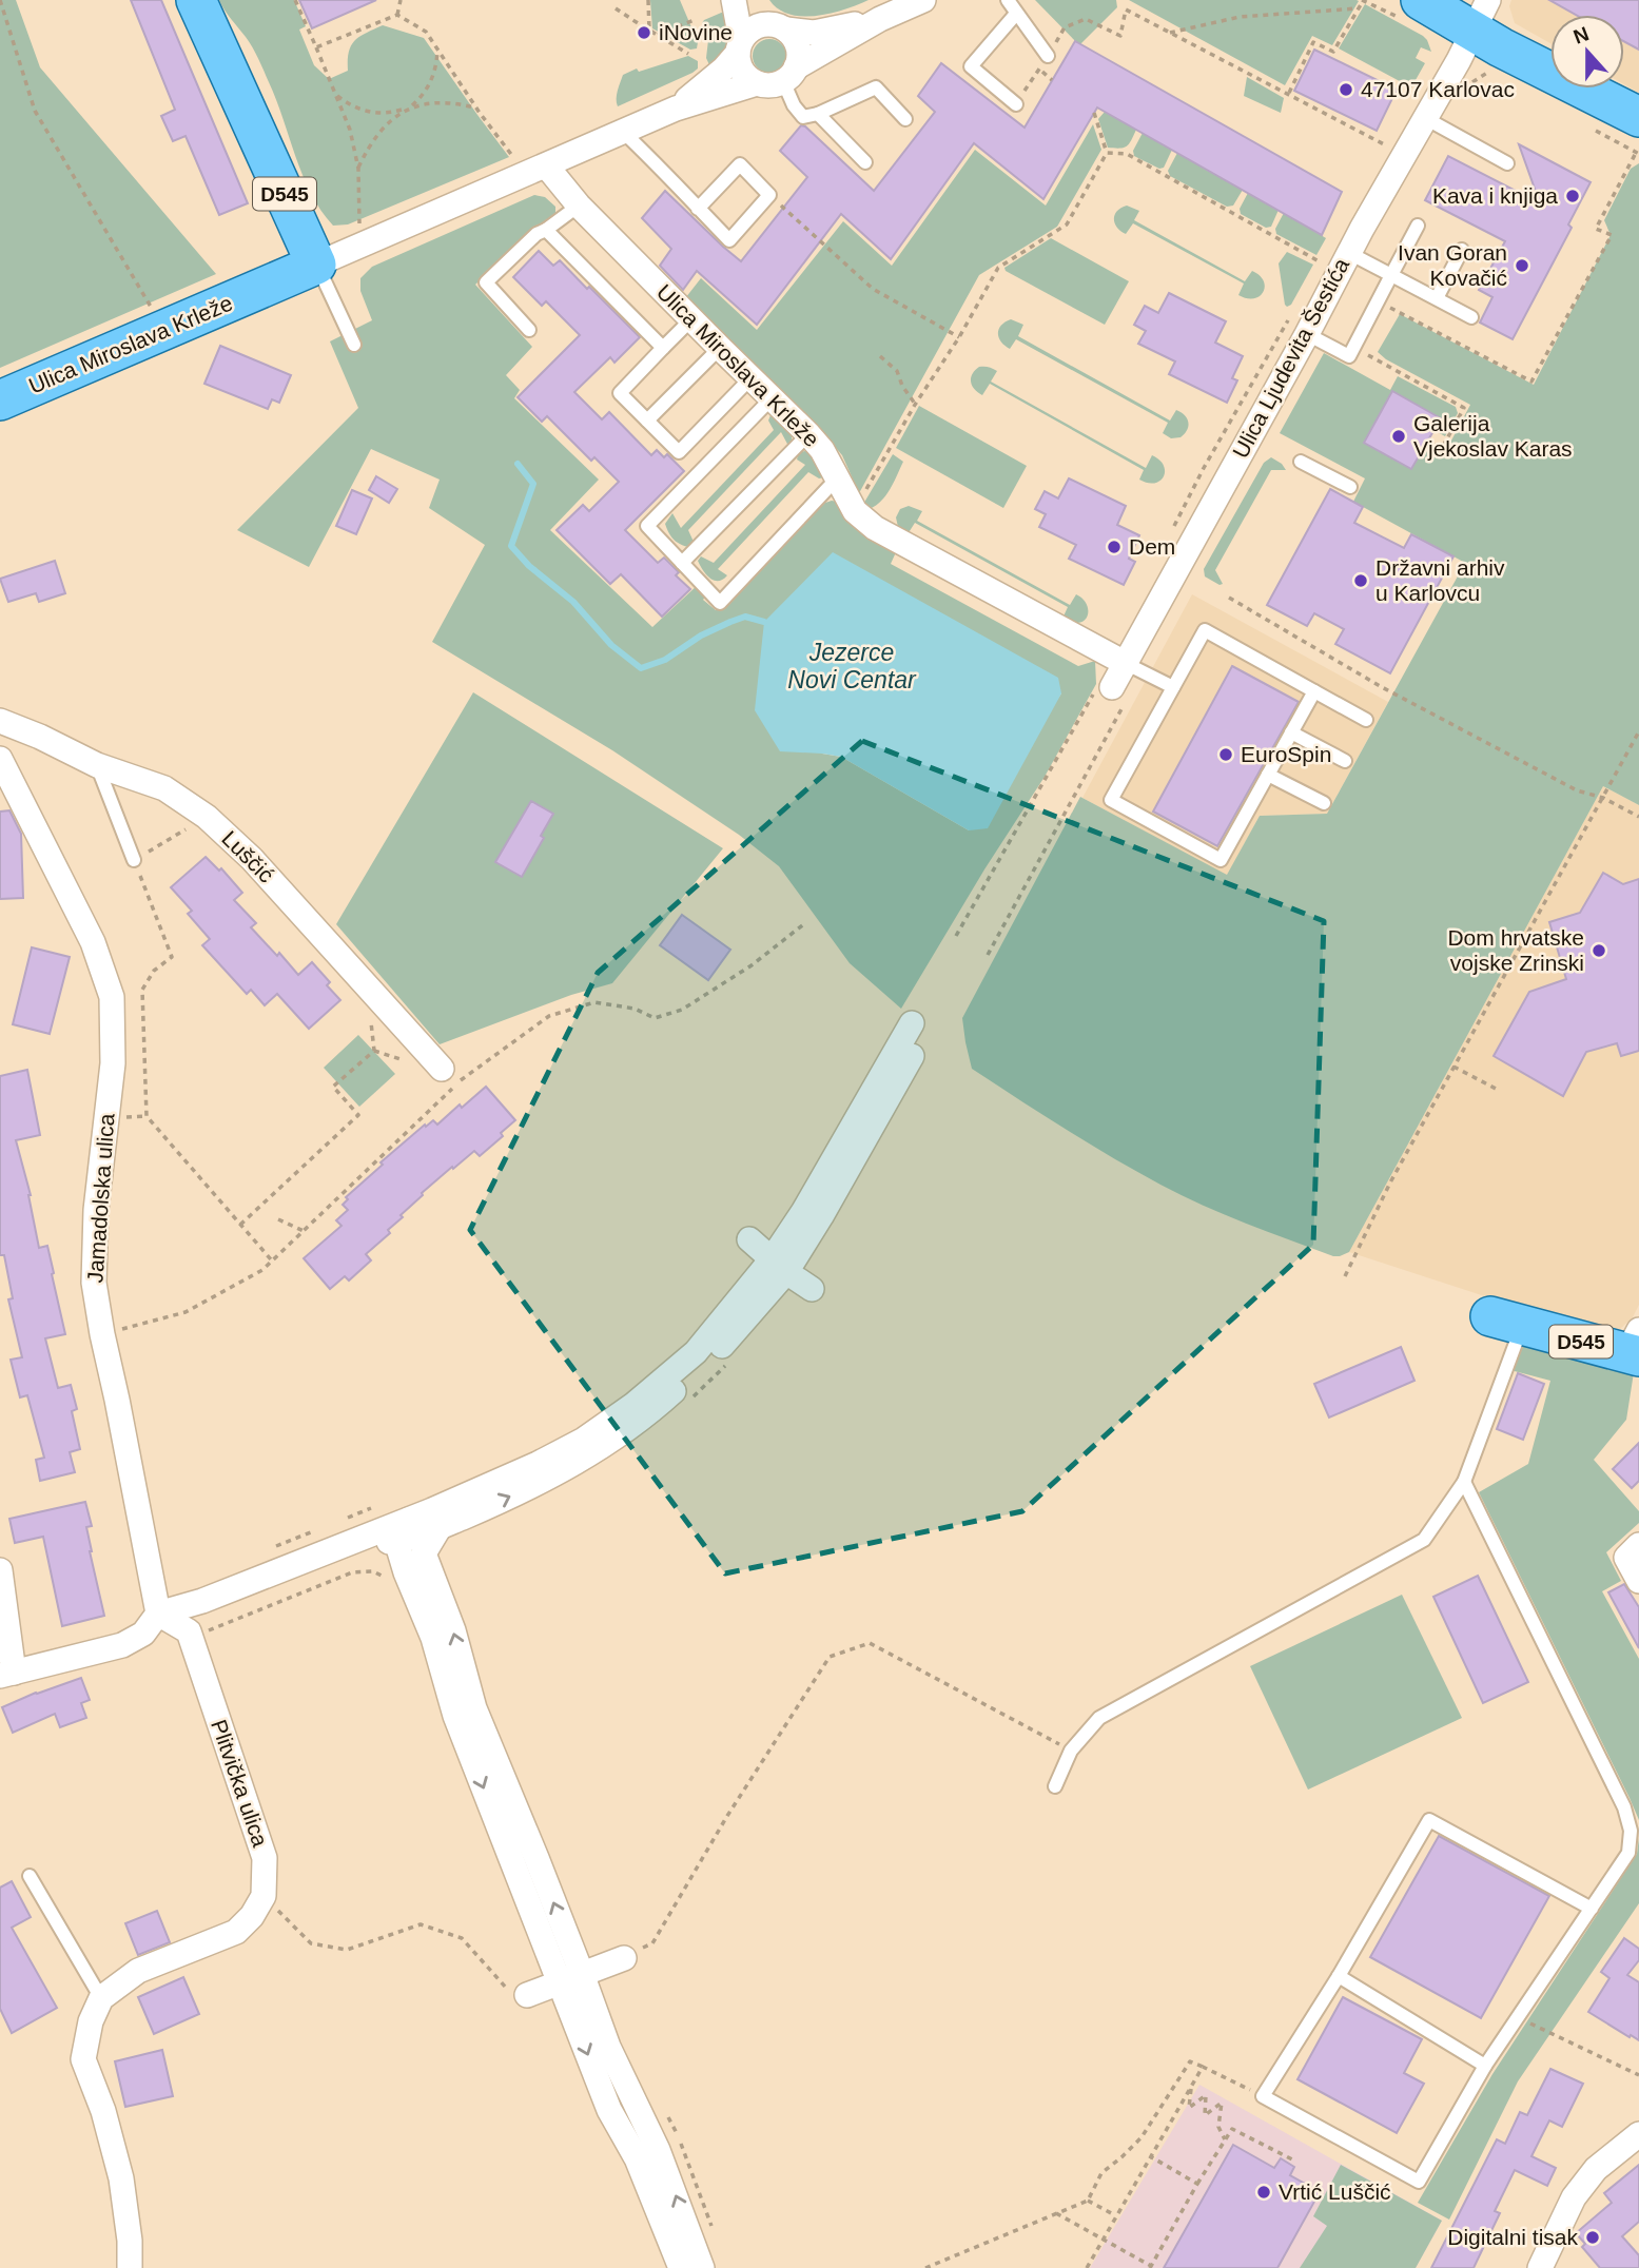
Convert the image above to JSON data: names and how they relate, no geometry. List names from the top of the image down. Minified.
{"streets":{"main road":["D545","Ulica Miroslava Krleže"],"street":["Ulica Ljudevita Šestića","Luščić","Jamadolska ulica","Plitvička ulica"]},"crossings":[["D545","Ulica Miroslava Krleže"],["Ulica Miroslava Krleže","Ulica Ljudevita Šestića"],["Jamadolska ulica","Plitvička ulica"]],"water":["Jezerce Novi Centar"],"places":["iNovine","47107 Karlovac","Kava i knjiga","Ivan Goran Kovačić","Galerija Vjekoslav Karas","Dem","Državni arhiv u Karlovcu","EuroSpin","Dom hrvatske vojske Zrinski","Vrtić Luščić","Digitalni tisak"],"north":"top"}
